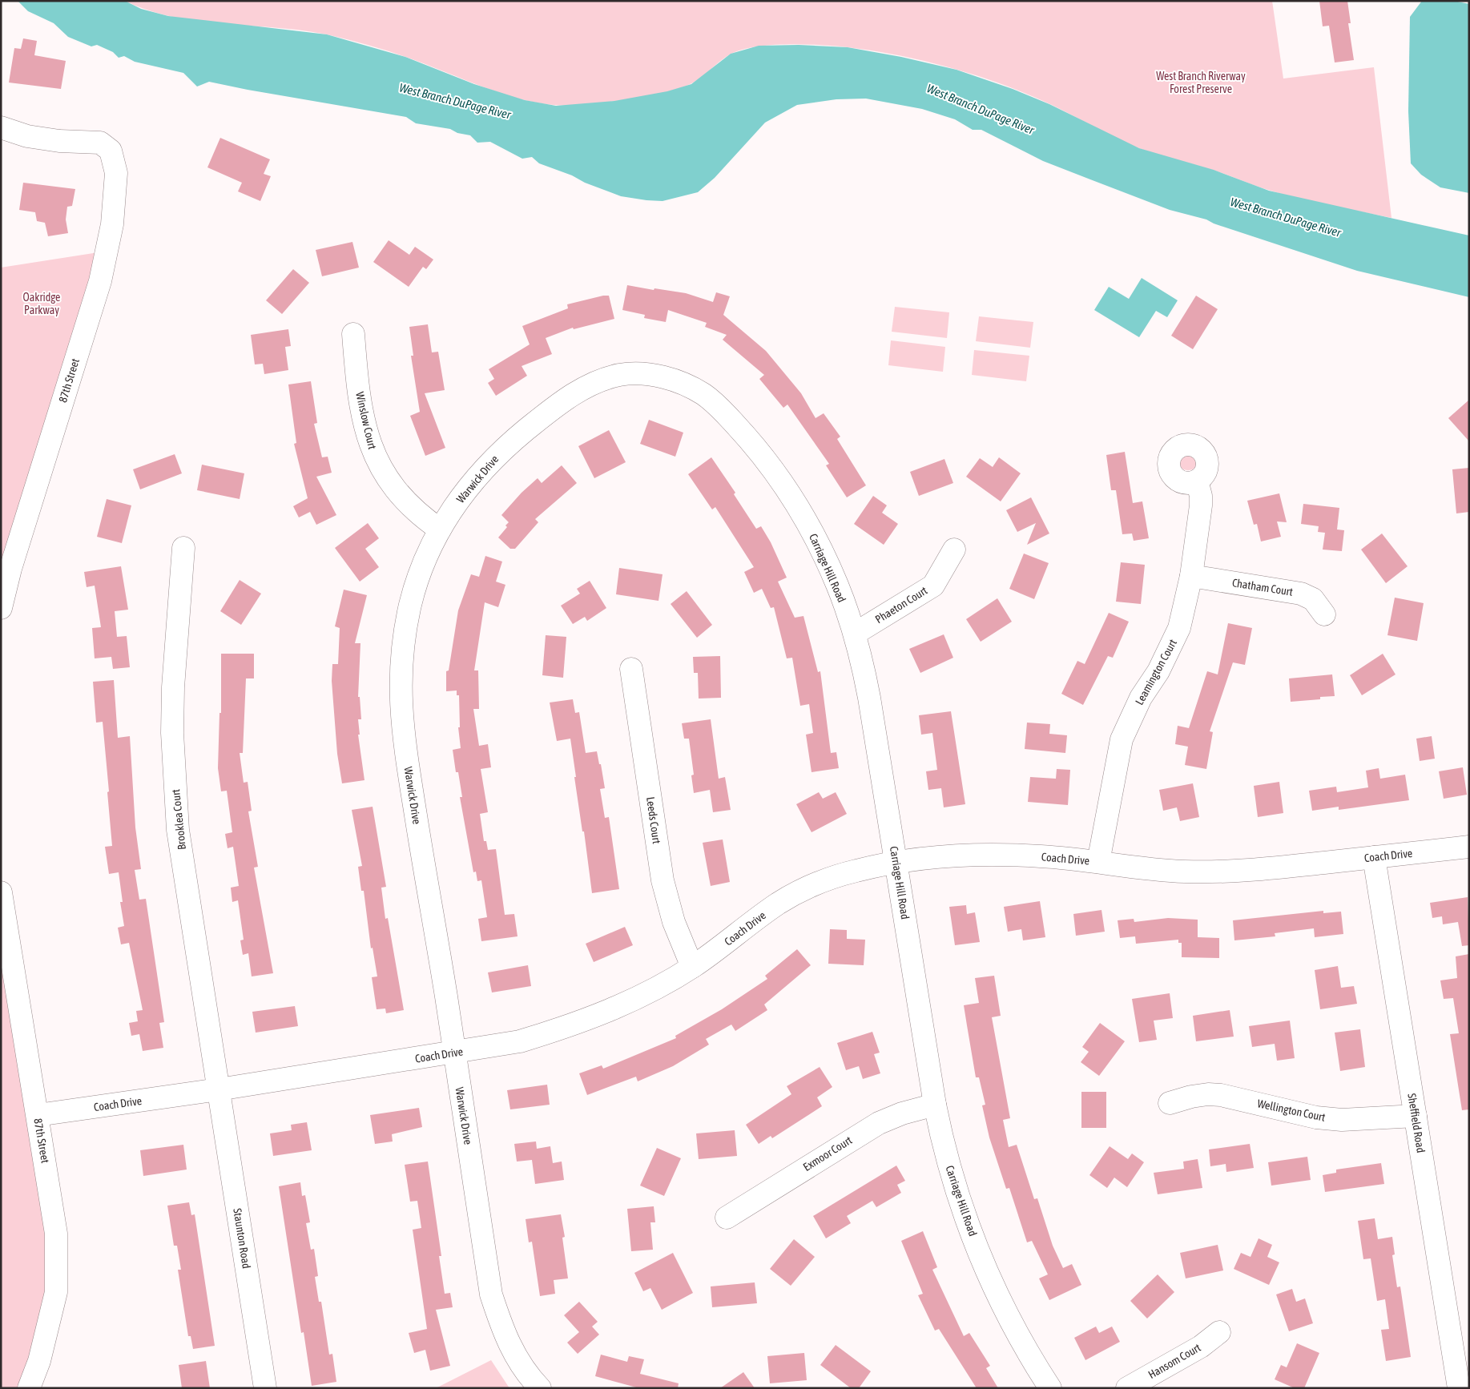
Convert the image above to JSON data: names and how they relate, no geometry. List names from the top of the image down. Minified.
{"streets":{"street":["87th Street","Winslow Court","Warwick Drive","Carriage Hill Road","Chatham Court","Phaeton Court","Leamington Court","Brooklea Court","Leeds Court","Coach Drive","Wellington Court","Sheffield Road","Exmoor Court","Staunton Road","Hansom Court"]},"crossings":[["87th Street","Coach Drive"],["Winslow Court","Warwick Drive"],["Warwick Drive","Carriage Hill Road"],["Warwick Drive","Coach Drive"],["Carriage Hill Road","Phaeton Court"],["Carriage Hill Road","Coach Drive"],["Carriage Hill Road","Exmoor Court"],["Chatham Court","Leamington Court"],["Leamington Court","Coach Drive"],["Brooklea Court","Coach Drive"],["Brooklea Court","Staunton Road"],["Leeds Court","Coach Drive"],["Coach Drive","Sheffield Road"],["Coach Drive","Staunton Road"],["Wellington Court","Sheffield Road"]],"water":["West Branch DuPage River"],"parks":["West Branch Riverway Forest Preserve","Oakridge Parkway"]}
